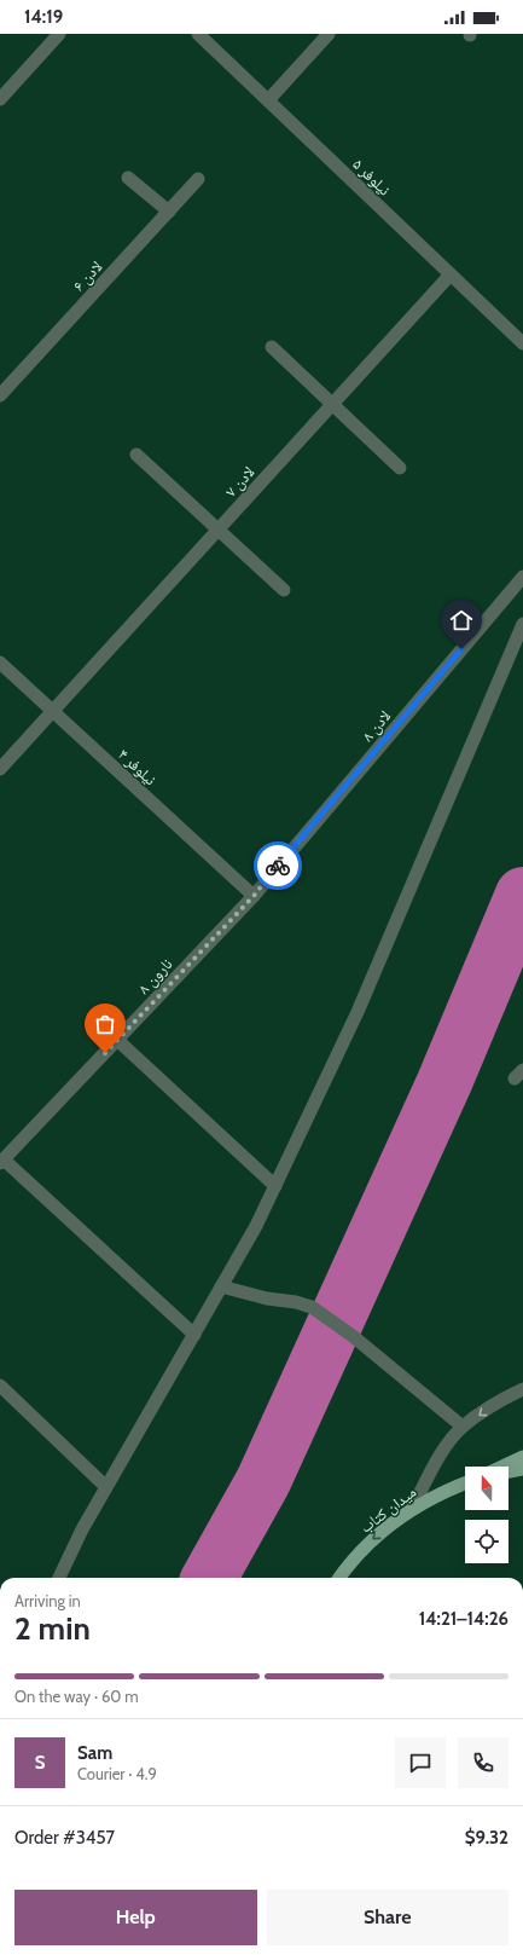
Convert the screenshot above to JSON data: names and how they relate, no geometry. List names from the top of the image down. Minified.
{"streets":{"main road":["میدان کتاب"],"street":["نیلوفر ۵","لادن ۶","لادن ۷","لادن ۸","نیلوفر ۴","نارون ۸"]},"crossings":[["نیلوفر ۵","لادن ۷"],["لادن ۷","نیلوفر ۴"],["لادن ۸","نیلوفر ۴"],["لادن ۸","نارون ۸"],["نیلوفر ۴","نارون ۸"]],"one_way":["میدان کتاب"],"north":"top","page":{"status":"14:19","heading":["2 min","Arriving in","14:21–14:26"],"panel":["Sam","Courier · 4.9","Order #3457","$9.32"],"bar":"On the way · 60 m","round":"S","buttons":["Help","Share"]}}
